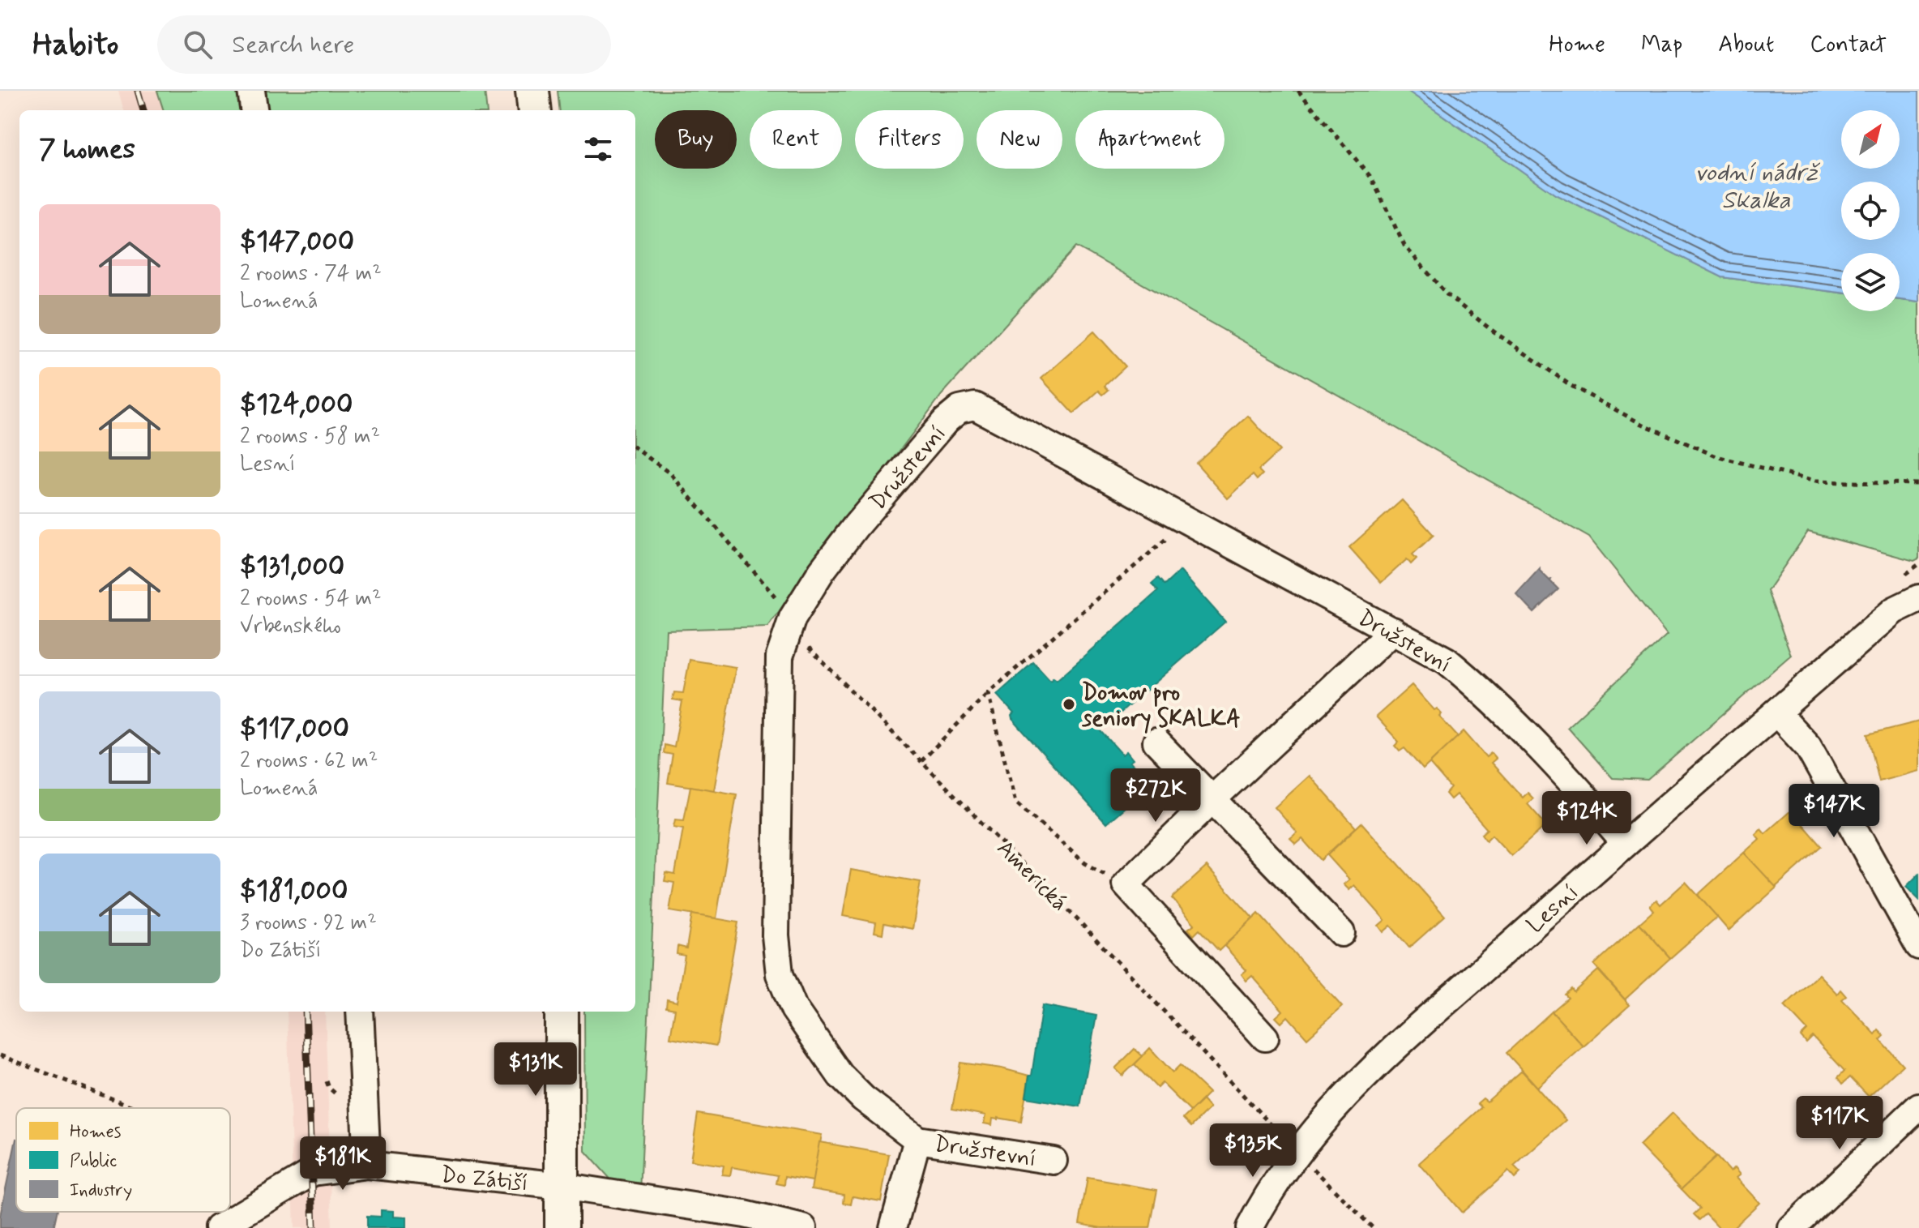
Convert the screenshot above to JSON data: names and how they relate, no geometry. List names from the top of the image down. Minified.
{"streets":{"street":["Družstevní","Lesní","Do Zátiší"],"path":["Americká"]},"crossings":[["Družstevní","Americká"],["Družstevní","Lesní"]],"water":["vodní nádrž Skalka"],"places":["Domov pro seniory SKALKA"],"legend":["Homes","Public","Industry"],"north":"top right","page":{"header":"Habito","search":"Search here","nav":["Home","Map","About","Contact"],"chip":["Buy","Rent","Filters","New","Apartment"],"heading":"7 homes","list":[{"name":"$147,000","note":"2 rooms · 74 m² · Lomená"},{"name":"$124,000","note":"2 rooms · 58 m² · Lesní"},{"name":"$131,000","note":"2 rooms · 54 m² · Vrbenského"},{"name":"$117,000","note":"2 rooms · 62 m² · Lomená"},{"name":"$181,000","note":"3 rooms · 92 m² · Do Zátiší"}],"price":["$272K","$147K","$124K","$131K","$117K","$135K","$181K"]}}
